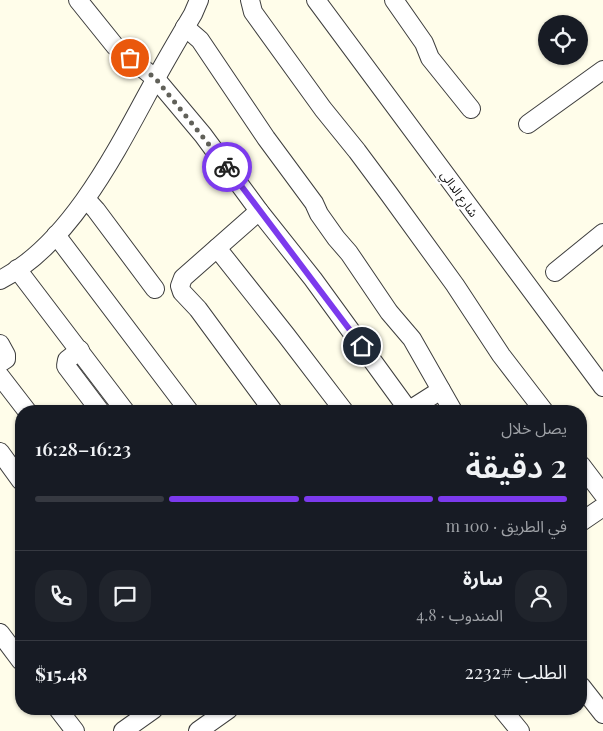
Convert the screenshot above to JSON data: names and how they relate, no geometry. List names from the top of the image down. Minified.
{"streets":{"street":["شارع الدالي"]},"page":{"heading":["2 دقيقة","يصل خلال","16:23–16:28"],"panel":["سارة","المندوب · 4.8","الطلب #2232","$15.48"],"bar":"في الطريق · 100 m"}}
